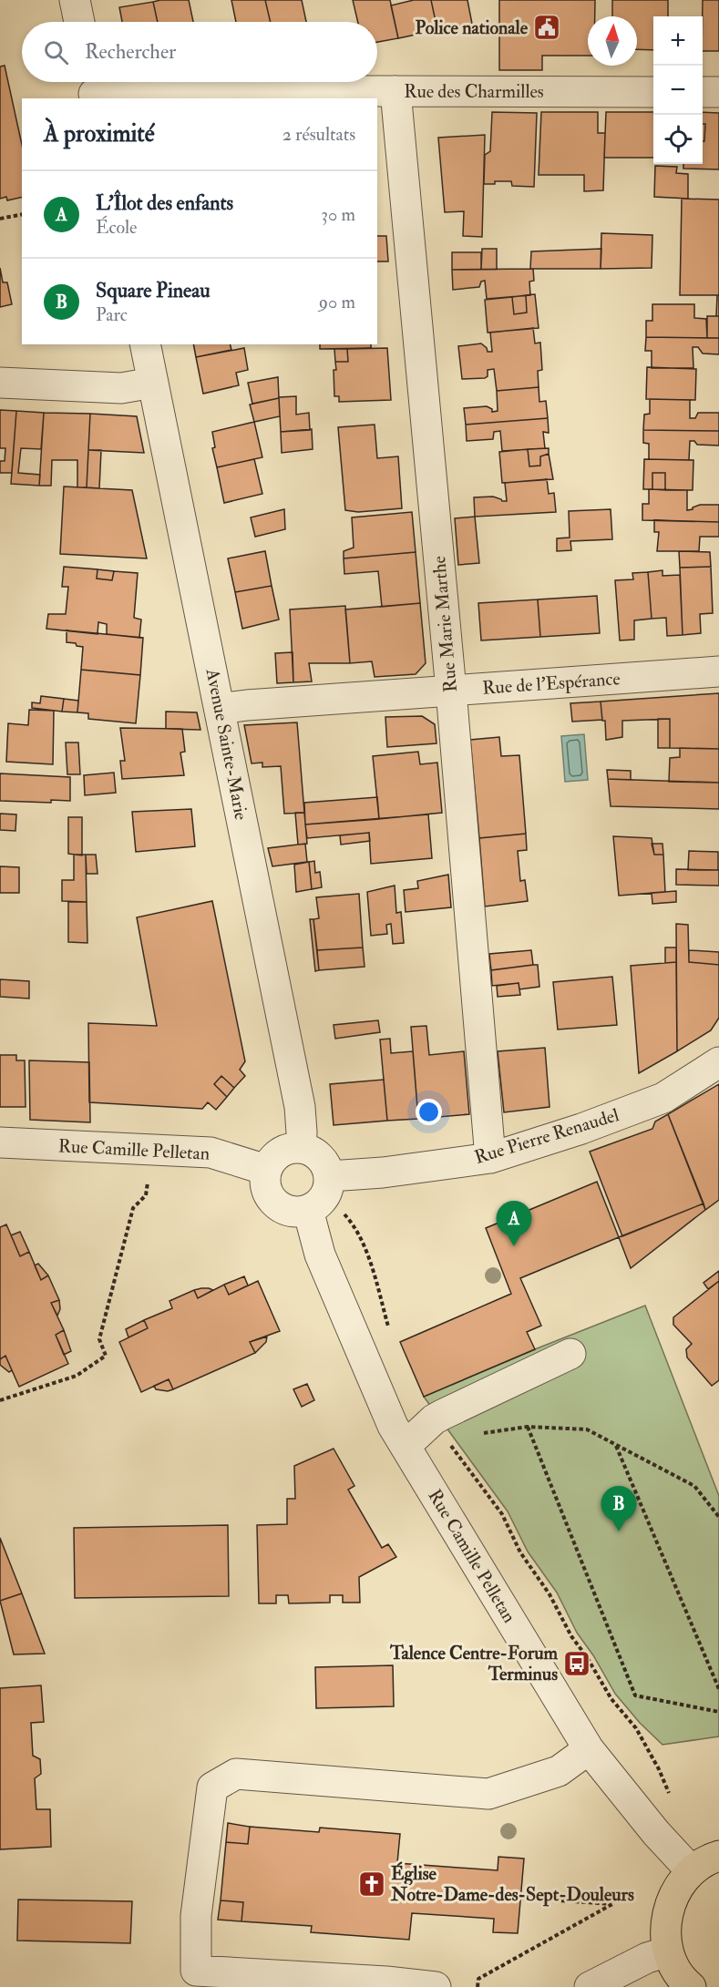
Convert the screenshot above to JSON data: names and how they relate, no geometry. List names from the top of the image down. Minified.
{"streets":{"street":["Rue des Charmilles","Rue Marie Marthe","Rue de l'Espérance","Avenue Sainte-Marie","Rue Pierre Renaudel","Rue Camille Pelletan"]},"crossings":[["Rue des Charmilles","Rue Marie Marthe"],["Rue Marie Marthe","Rue de l'Espérance"],["Rue Marie Marthe","Rue Pierre Renaudel"],["Rue de l'Espérance","Avenue Sainte-Marie"],["Avenue Sainte-Marie","Rue Pierre Renaudel"],["Avenue Sainte-Marie","Rue Camille Pelletan"],["Rue Pierre Renaudel","Rue Camille Pelletan"]],"places":{"public building":["Police nationale"],"bus stop":["Talence Centre-Forum Terminus"],"church":["Église Notre-Dame-des-Sept-Douleurs"]},"north":"top","page":{"map_buttons":["+","−"],"search":"Rechercher","heading":["À proximité","2 résultats"],"list":[{"mark":"A","name":"L'Îlot des enfants","note":"École","value":"30 m"},{"mark":"B","name":"Square Pineau","note":"Parc","value":"90 m"}],"pins":["A","B"]}}
